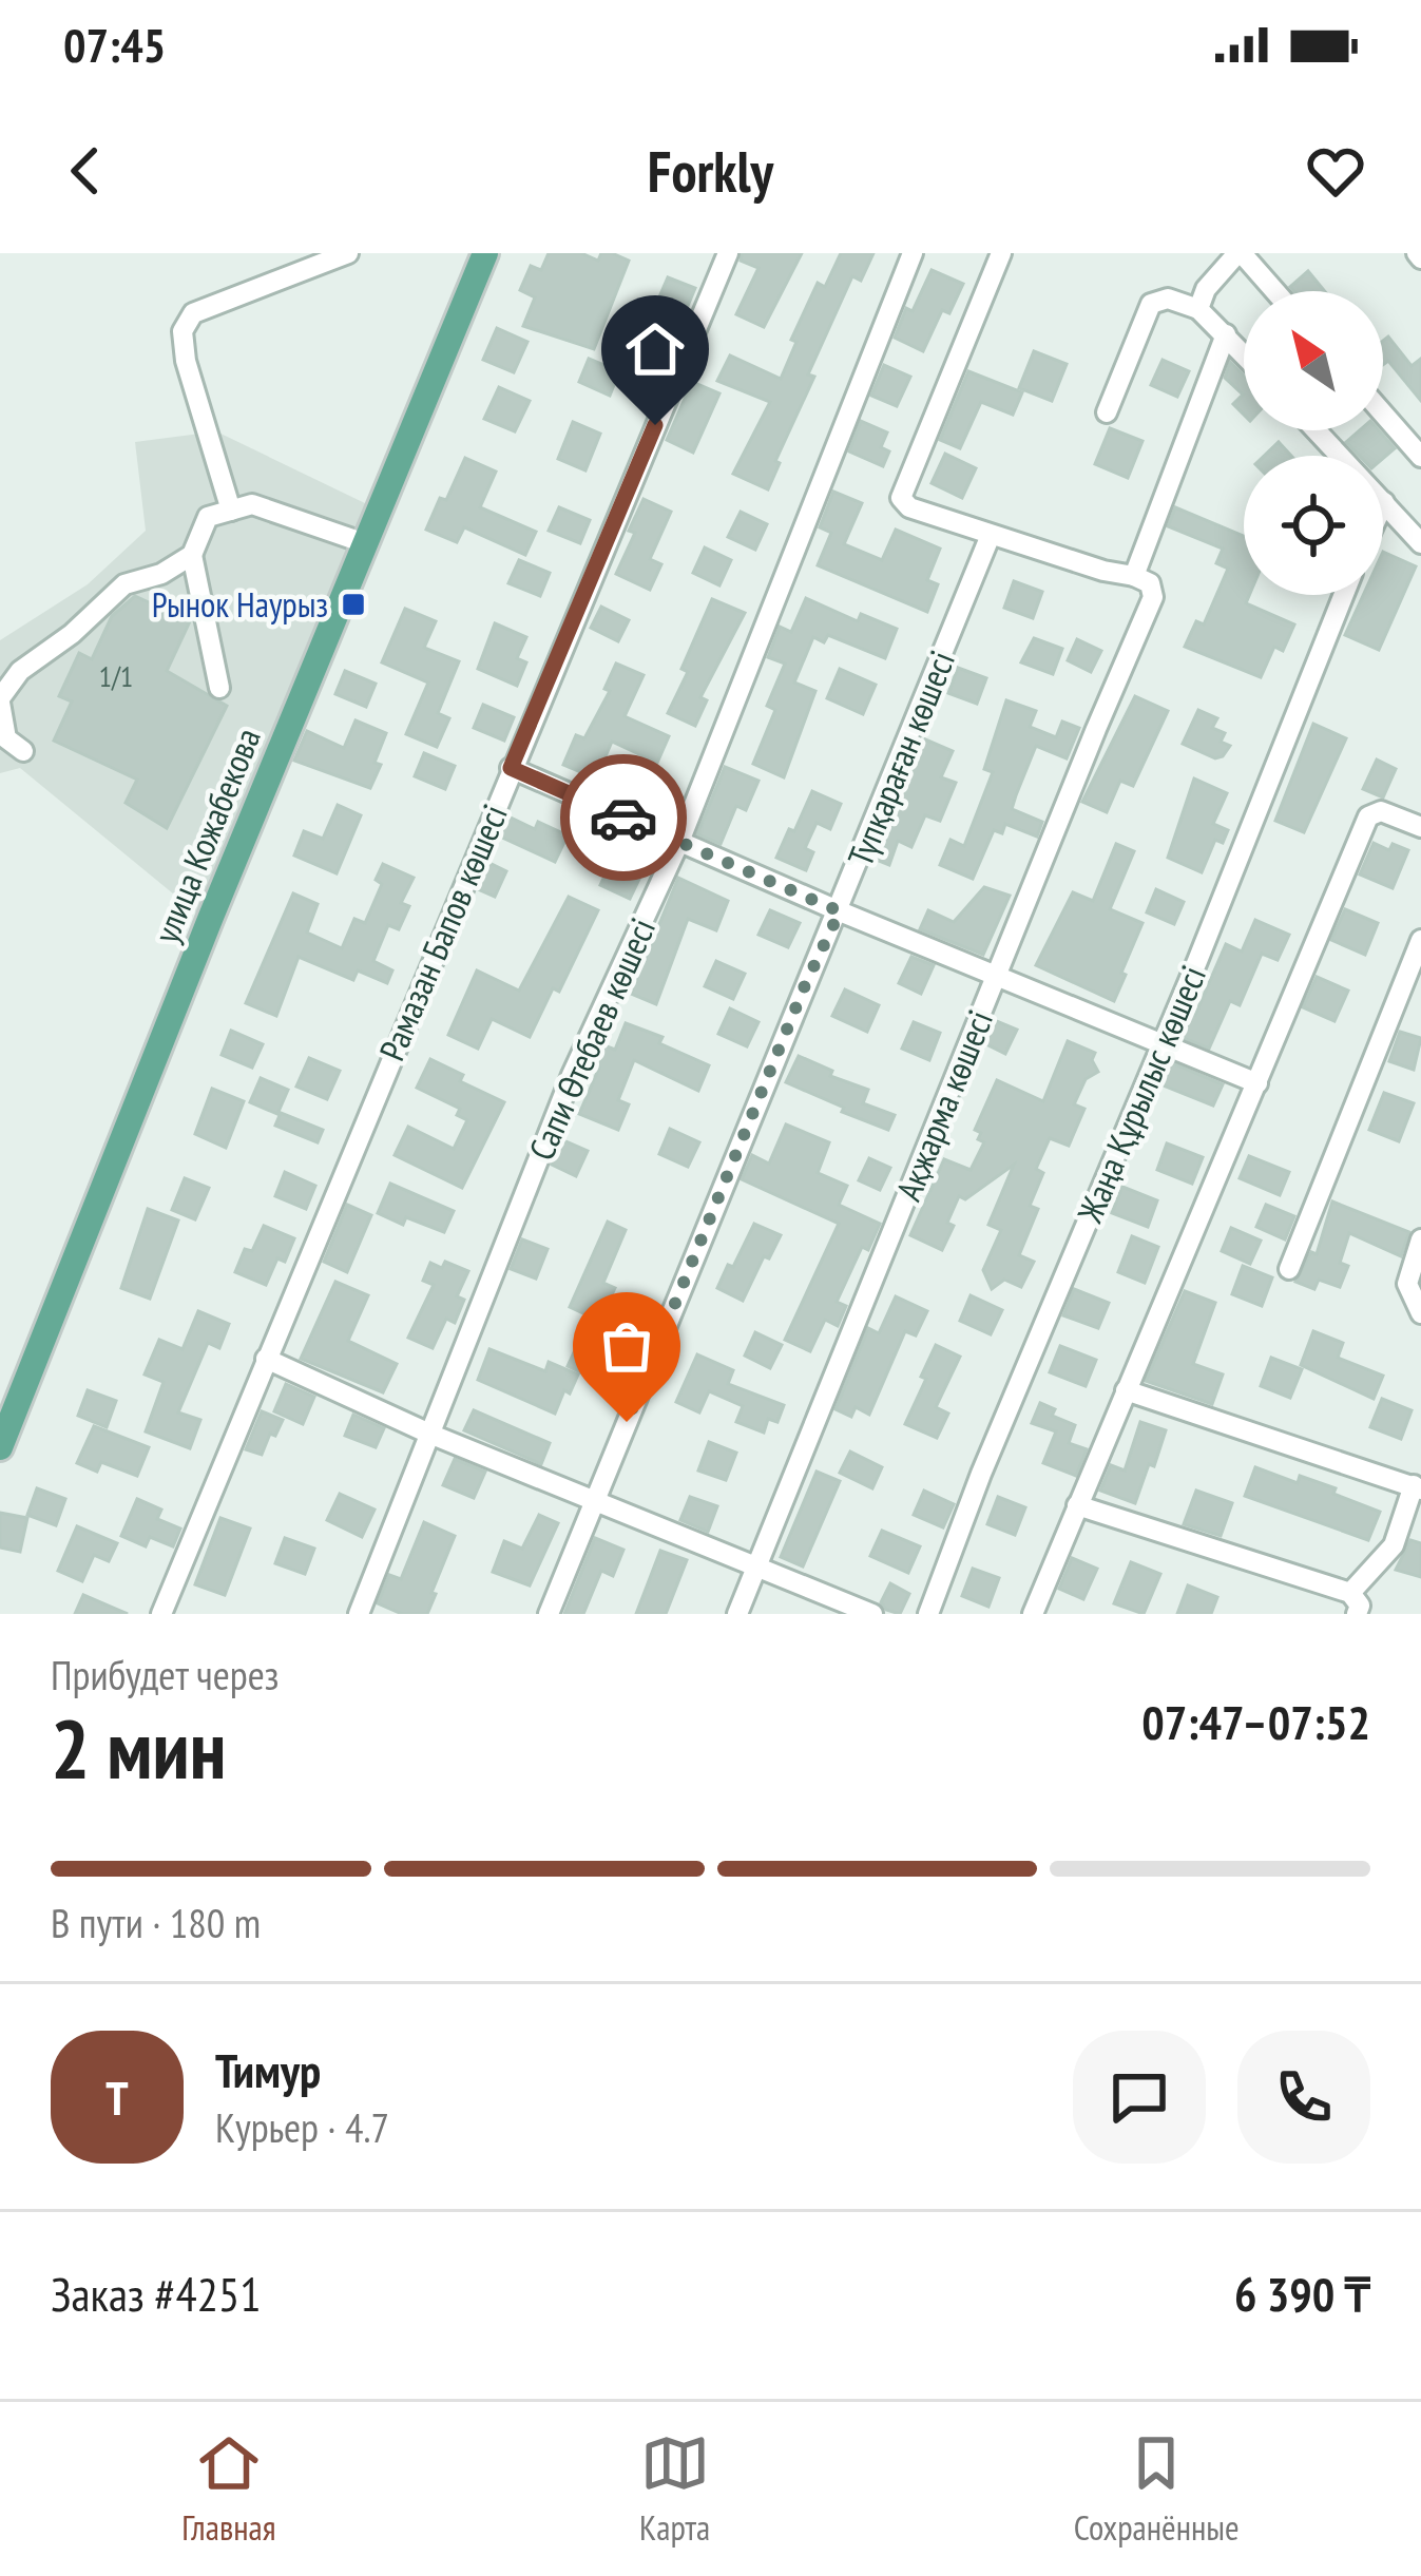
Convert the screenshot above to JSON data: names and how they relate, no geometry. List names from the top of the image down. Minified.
{"streets":{"main road":["улица Кожабекова"],"street":["Түпқараған көшесі","Рамазан Бапов көшесі","Сапи Өтебаев көшесі","Жаңа Құрылыс көшесі","Ақжарма көшесі"]},"places":{"transit":["Рынок Наурыз"]},"house_numbers":["1/1"],"north":"top left","page":{"status":"07:45","header":"Forkly","heading":["2 мин","Прибудет через","07:47–07:52"],"panel":["Тимур","Курьер · 4.7","Заказ #4251","6 390 ₸"],"bar":"В пути · 180 m","round":"Т","tabs":["Главная","Карта","Сохранённые"]}}
